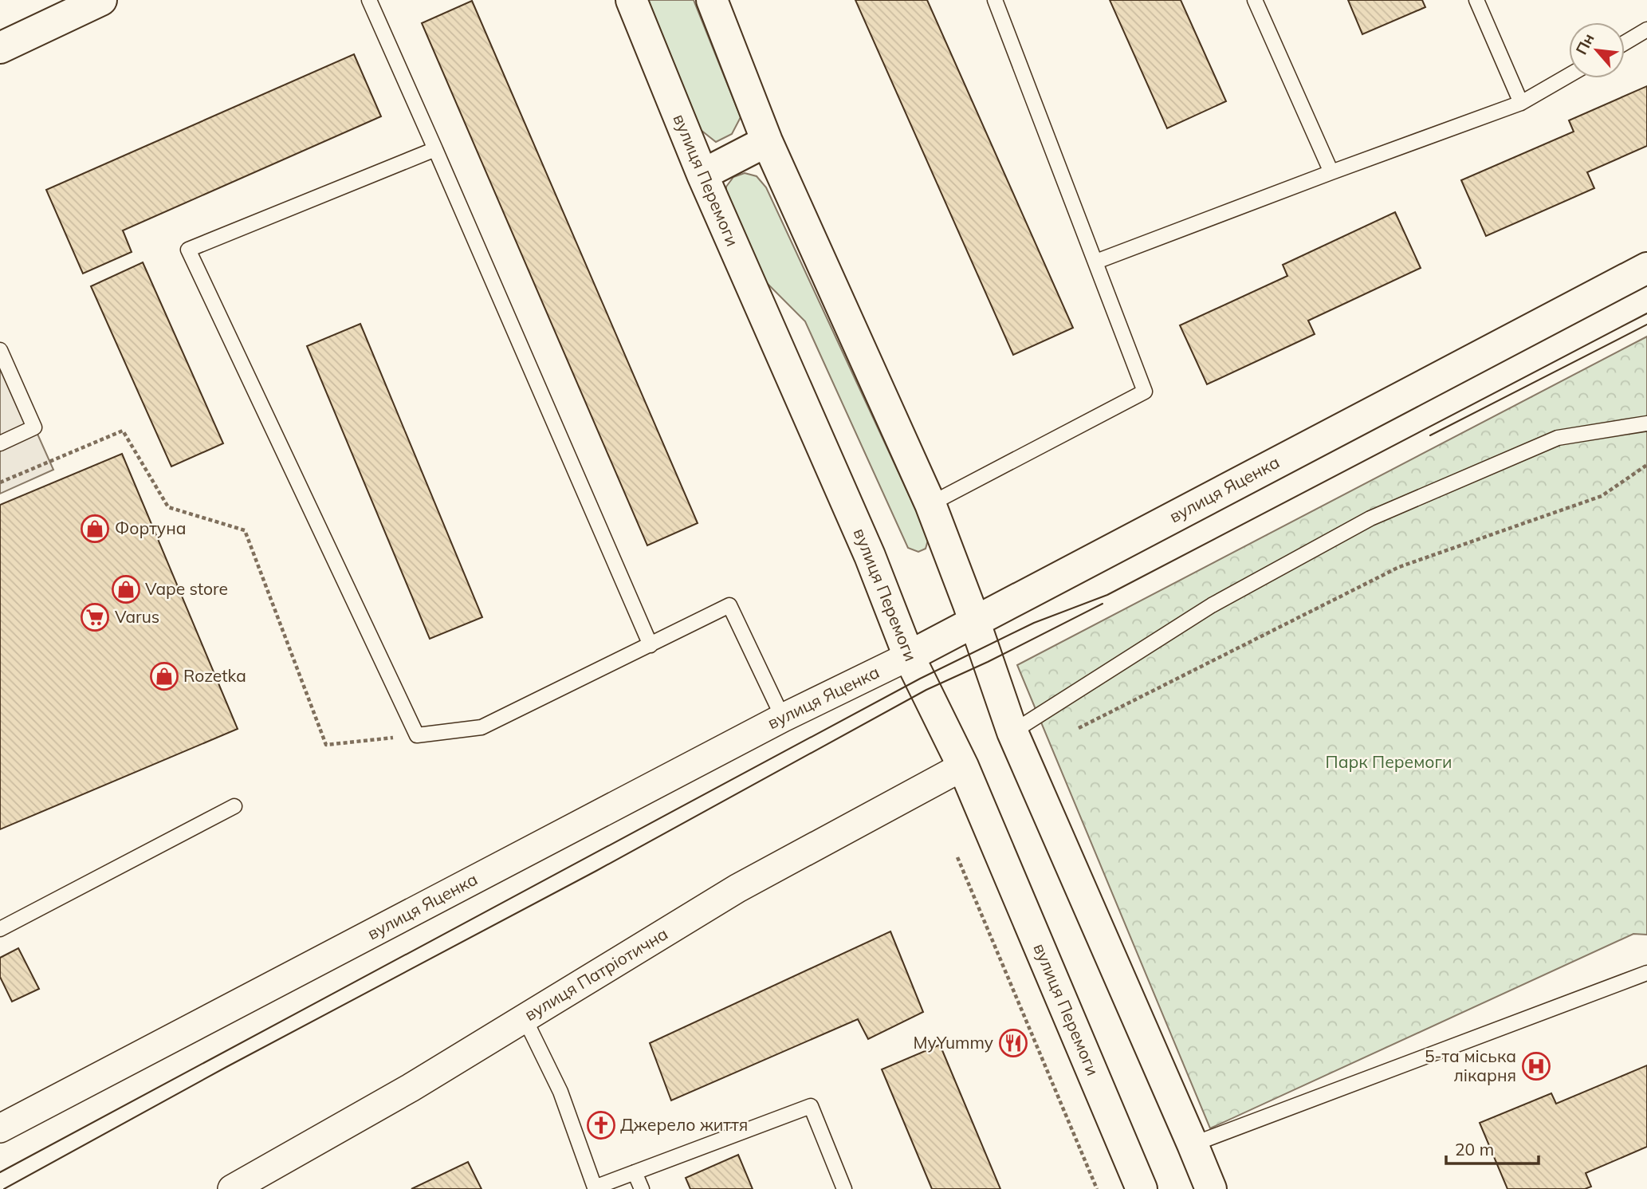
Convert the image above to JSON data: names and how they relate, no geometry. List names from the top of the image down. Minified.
{"streets":{"main road":["вулиця Перемоги","вулиця Яценка"],"street":["вулиця Патріотична"]},"crossings":[["вулиця Перемоги","вулиця Яценка"],["вулиця Перемоги","вулиця Патріотична"]],"parks":["Парк Перемоги"],"places":{"shop":["Фортуна","Vape store","Rozetka"],"supermarket":["Varus"],"restaurant":["MyYummy"],"hospital":["5-та міська лікарня"],"church":["Джерело життя"]},"scale_bar":"20 m","north":"top left"}
